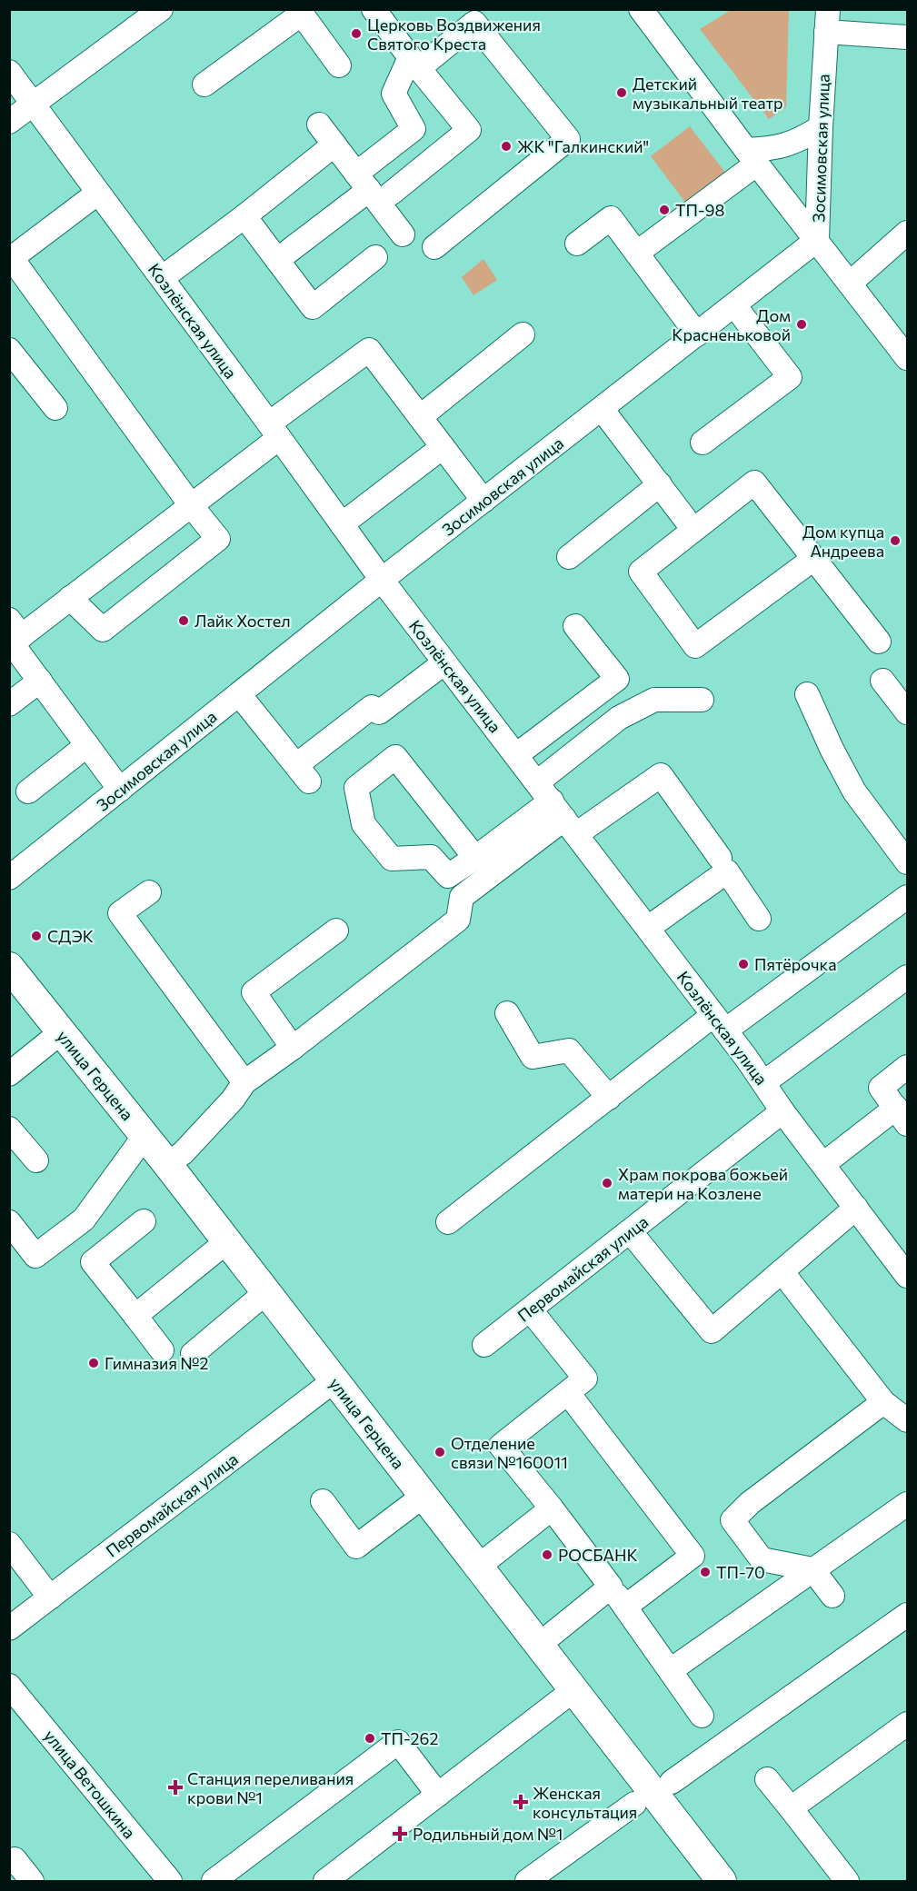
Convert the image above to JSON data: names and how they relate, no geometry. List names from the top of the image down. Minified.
{"streets":{"main road":["улица Герцена"],"street":["Зосимовская улица","Козлёнская улица","Первомайская улица","улица Ветошкина"]},"crossings":[["Зосимовская улица","Козлёнская улица"],["Козлёнская улица","Первомайская улица"],["улица Герцена","Первомайская улица"]],"places":{"other":["Церковь Воздвижения Святого Креста","Детский музыкальный театр","ЖК \"Галкинский\"","ТП-98","Дом Красненьковой","Дом купца Андреева","Лайк Хостел","СДЭК","Пятёрочка","Храм покрова божьей матери на Козлене","Гимназия №2","Отделение связи №160011","РОСБАНК","ТП-70","ТП-262"],"health":["Станция переливания крови №1","Женская консультация","Родильный дом №1"]}}
